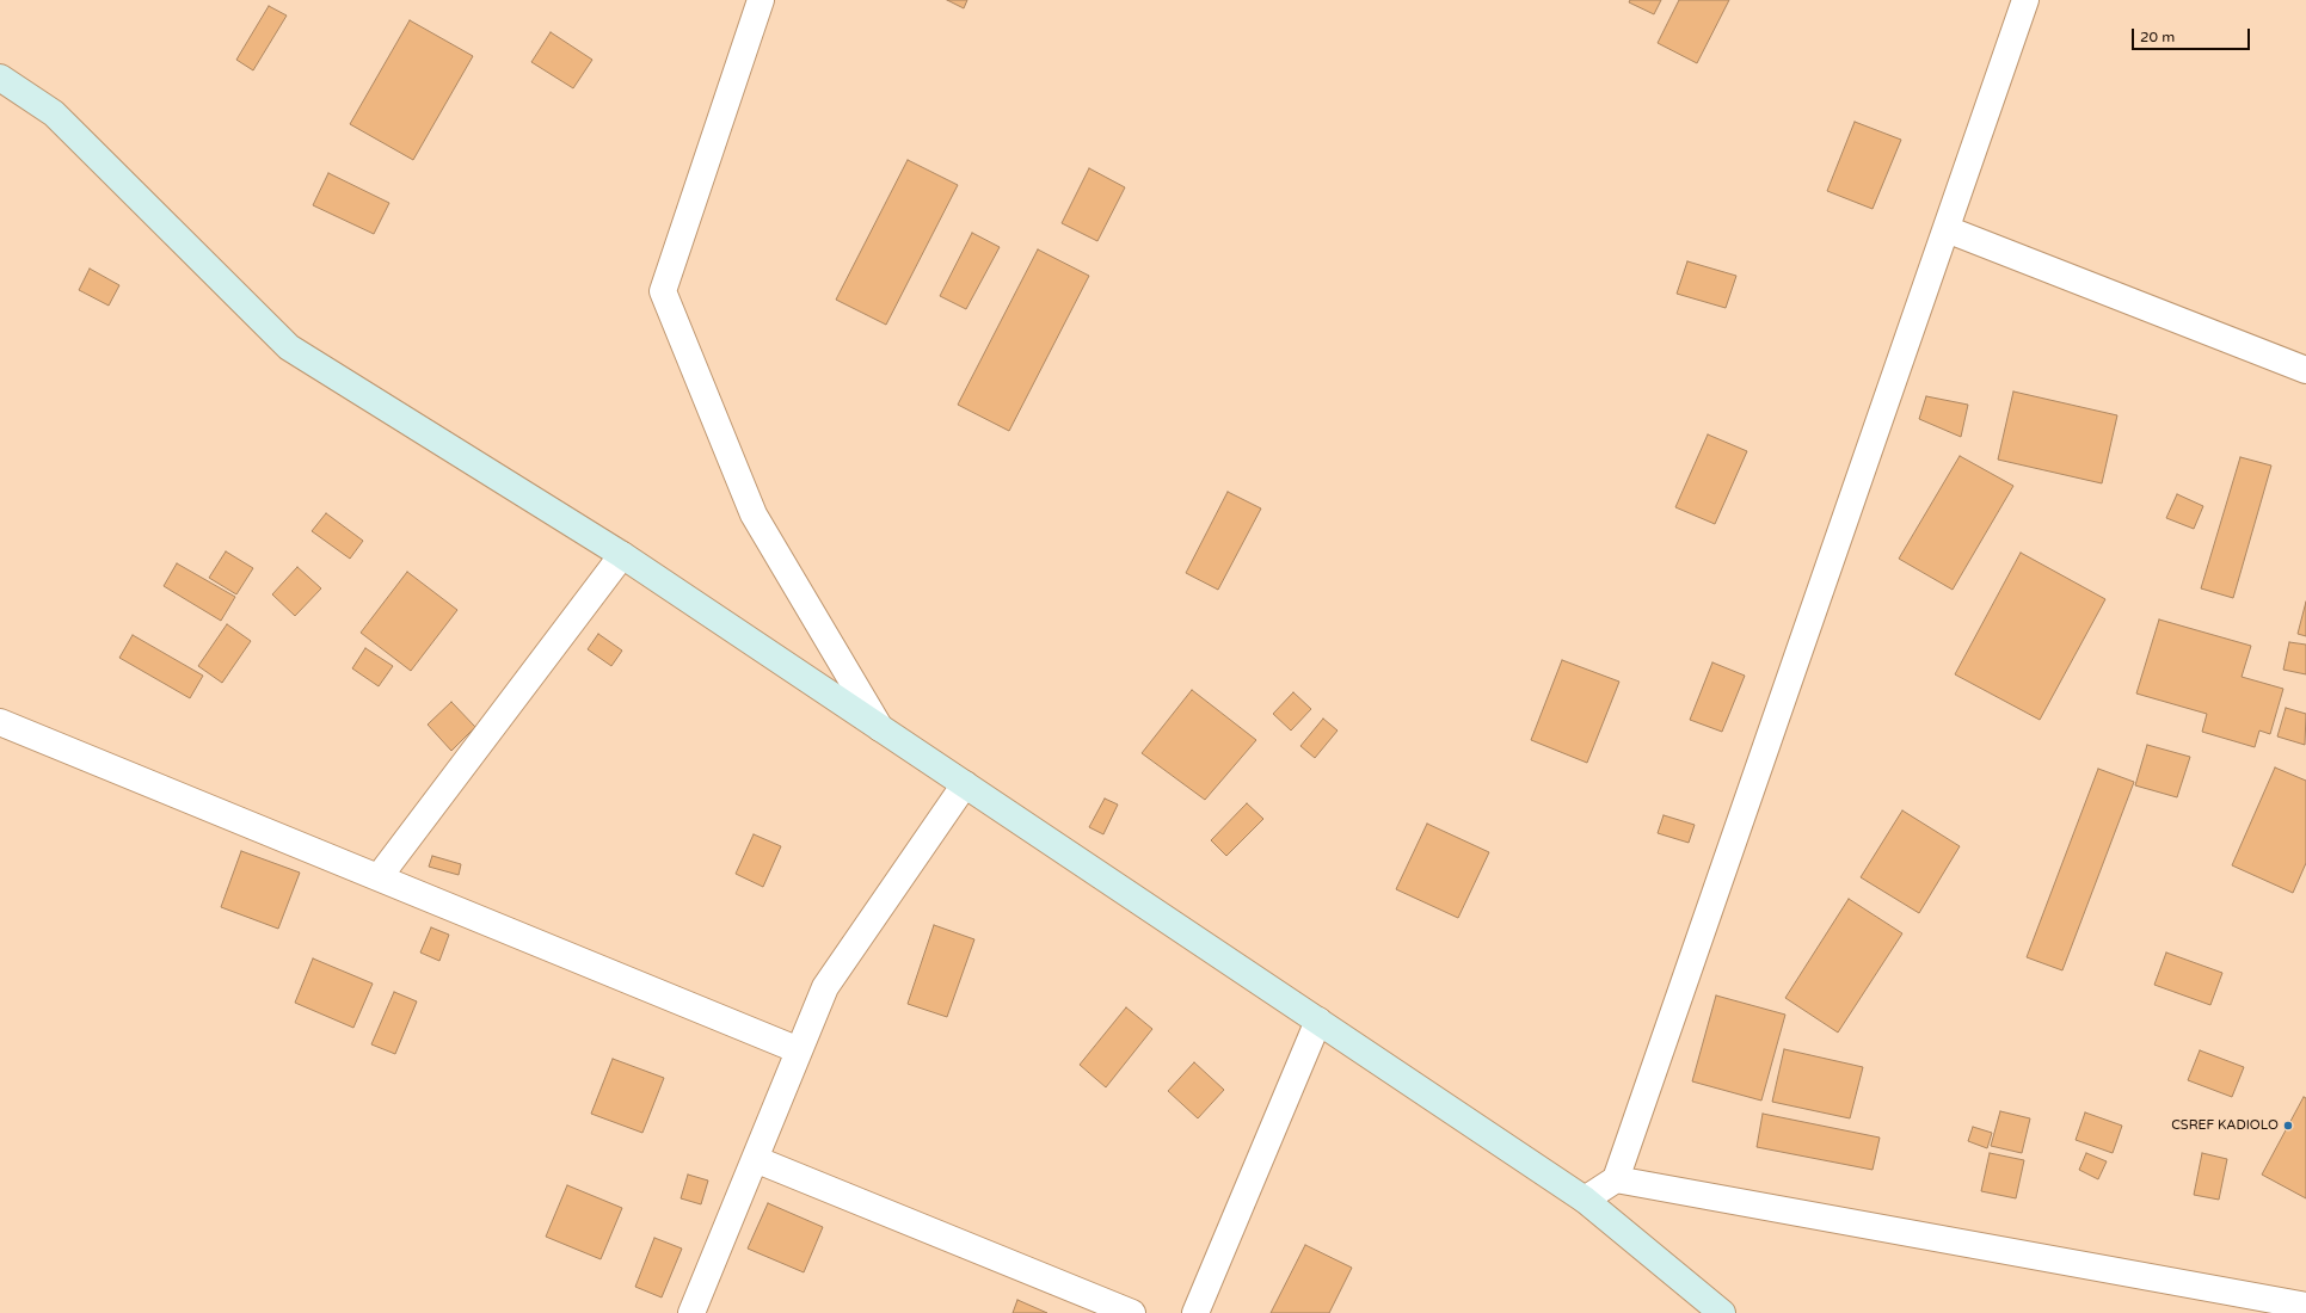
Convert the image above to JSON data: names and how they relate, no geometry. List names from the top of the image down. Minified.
{"places":["CSREF KADIOLO"],"scale_bar":"20 m"}
